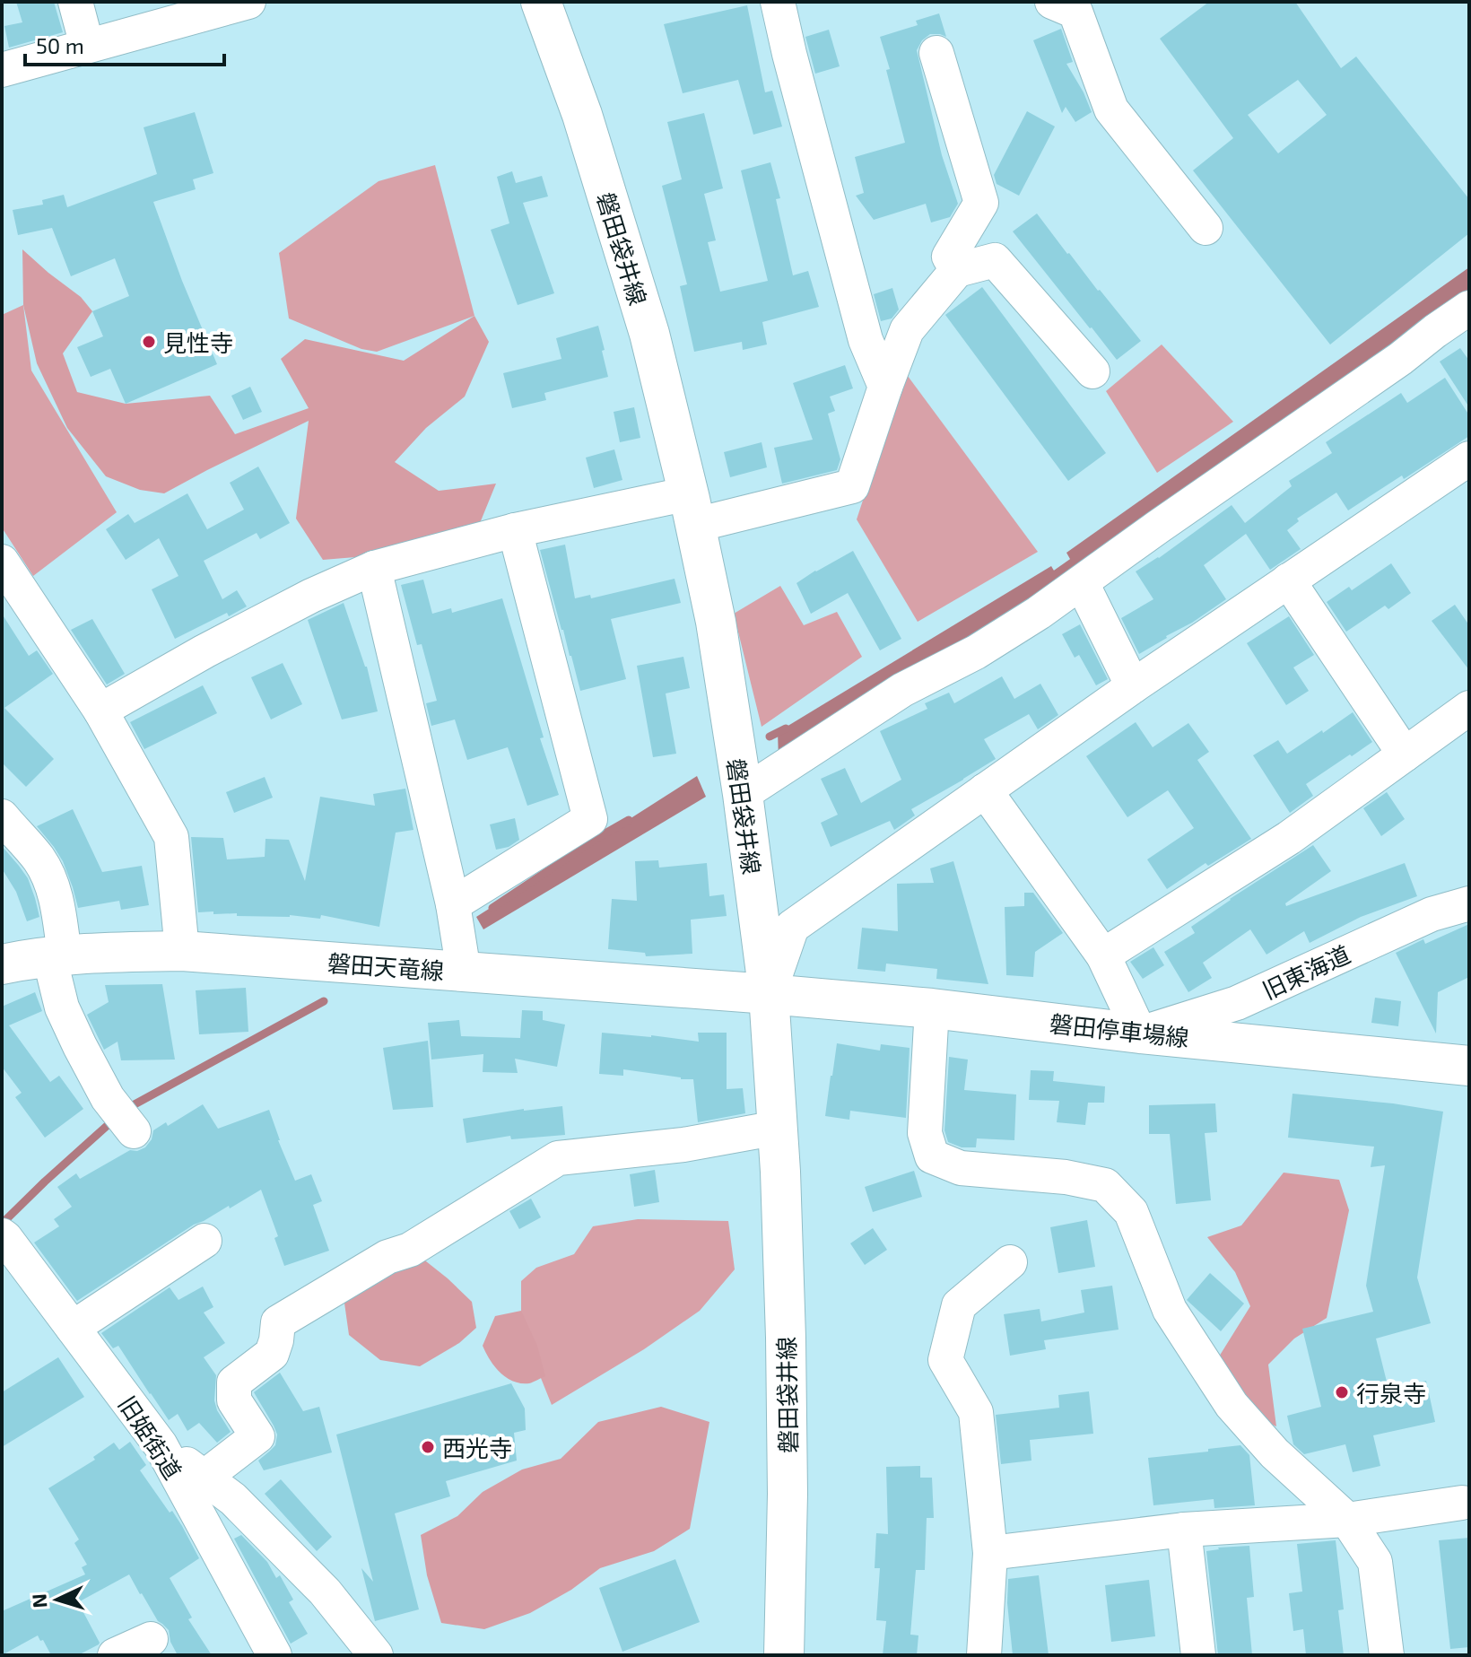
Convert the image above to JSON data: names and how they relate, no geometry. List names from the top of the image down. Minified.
{"streets":{"main road":["磐田袋井線","磐田天竜線","磐田停車場線"],"street":["旧東海道","旧姫街道"]},"crossings":[["磐田袋井線","磐田天竜線"],["磐田袋井線","磐田停車場線"],["磐田天竜線","磐田停車場線"],["旧東海道","磐田停車場線"]],"places":["見性寺","行泉寺","西光寺"],"scale_bar":"50 m","north":"left"}
